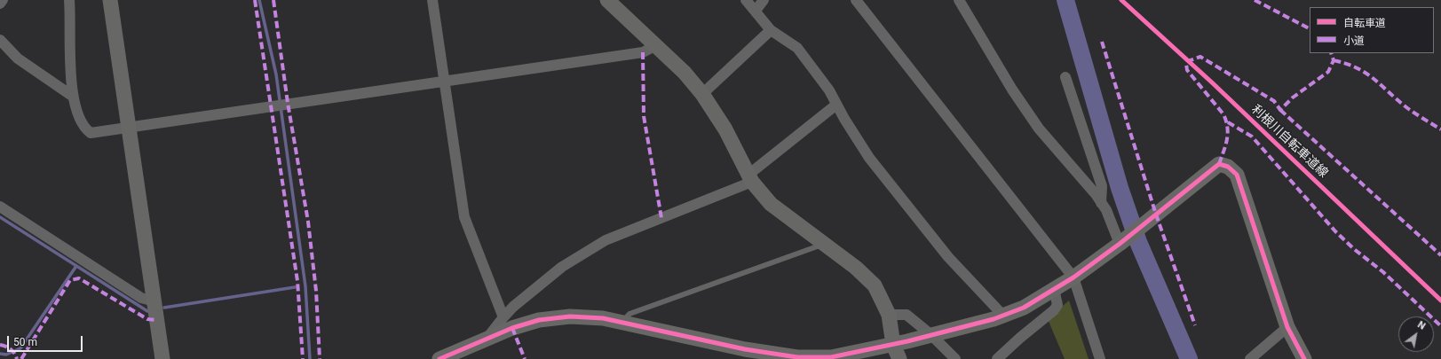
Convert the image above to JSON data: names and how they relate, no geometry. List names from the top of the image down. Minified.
{"streets":{"cycle path":["利根川自転車道線"]},"legend":["自転車道","小道"],"scale_bar":"50 m","north":"top right"}
